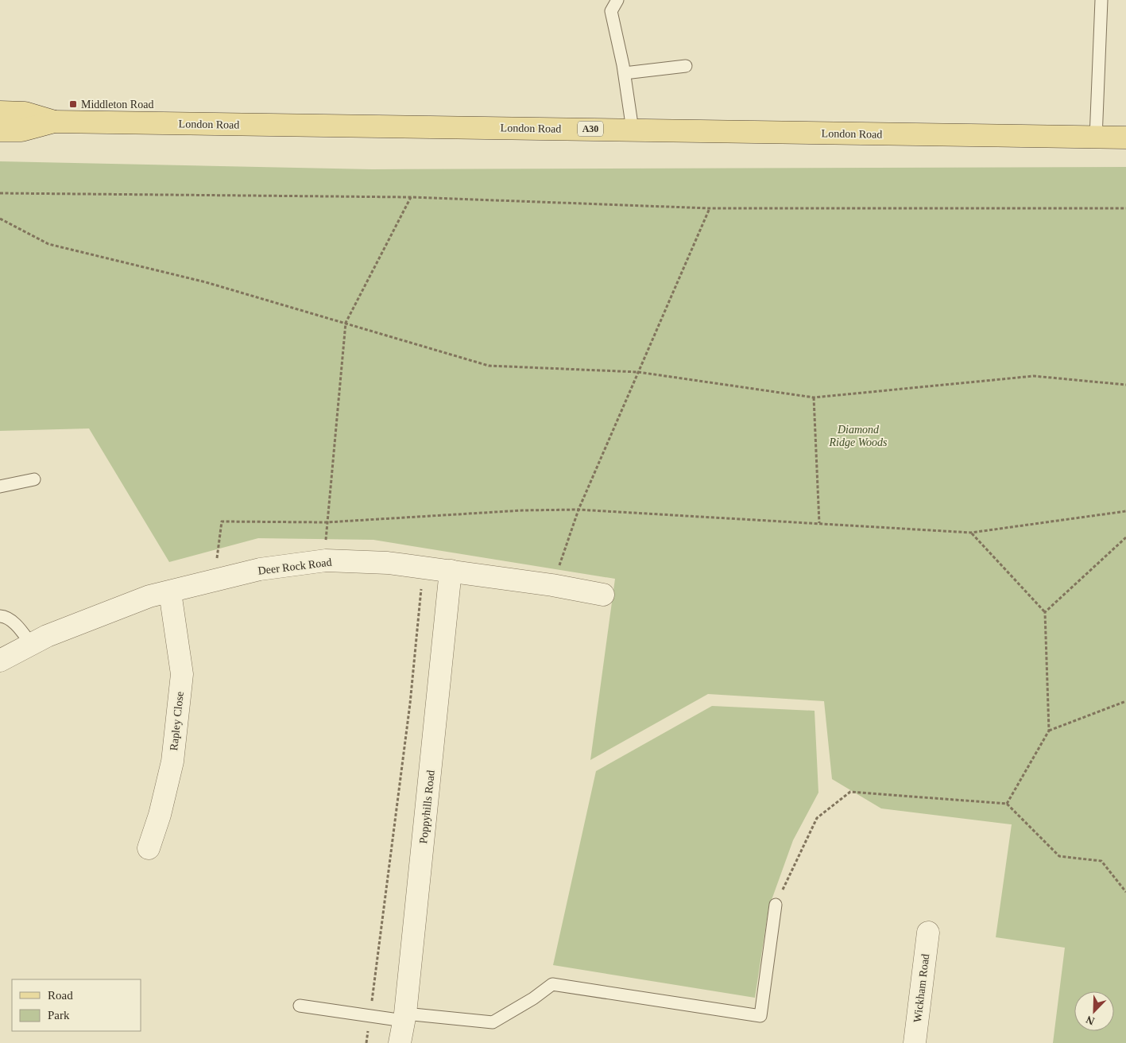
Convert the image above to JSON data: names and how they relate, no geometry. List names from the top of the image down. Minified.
{"streets":{"main road":["London Road","A30"],"street":["Deer Rock Road","Rapley Close","Poppyhills Road","Wickham Road"]},"crossings":[["Deer Rock Road","Rapley Close"],["Deer Rock Road","Poppyhills Road"]],"parks":["Diamond Ridge Woods"],"places":{"transit":["Middleton Road"]},"legend":["Road","Park"],"north":"bottom left"}
